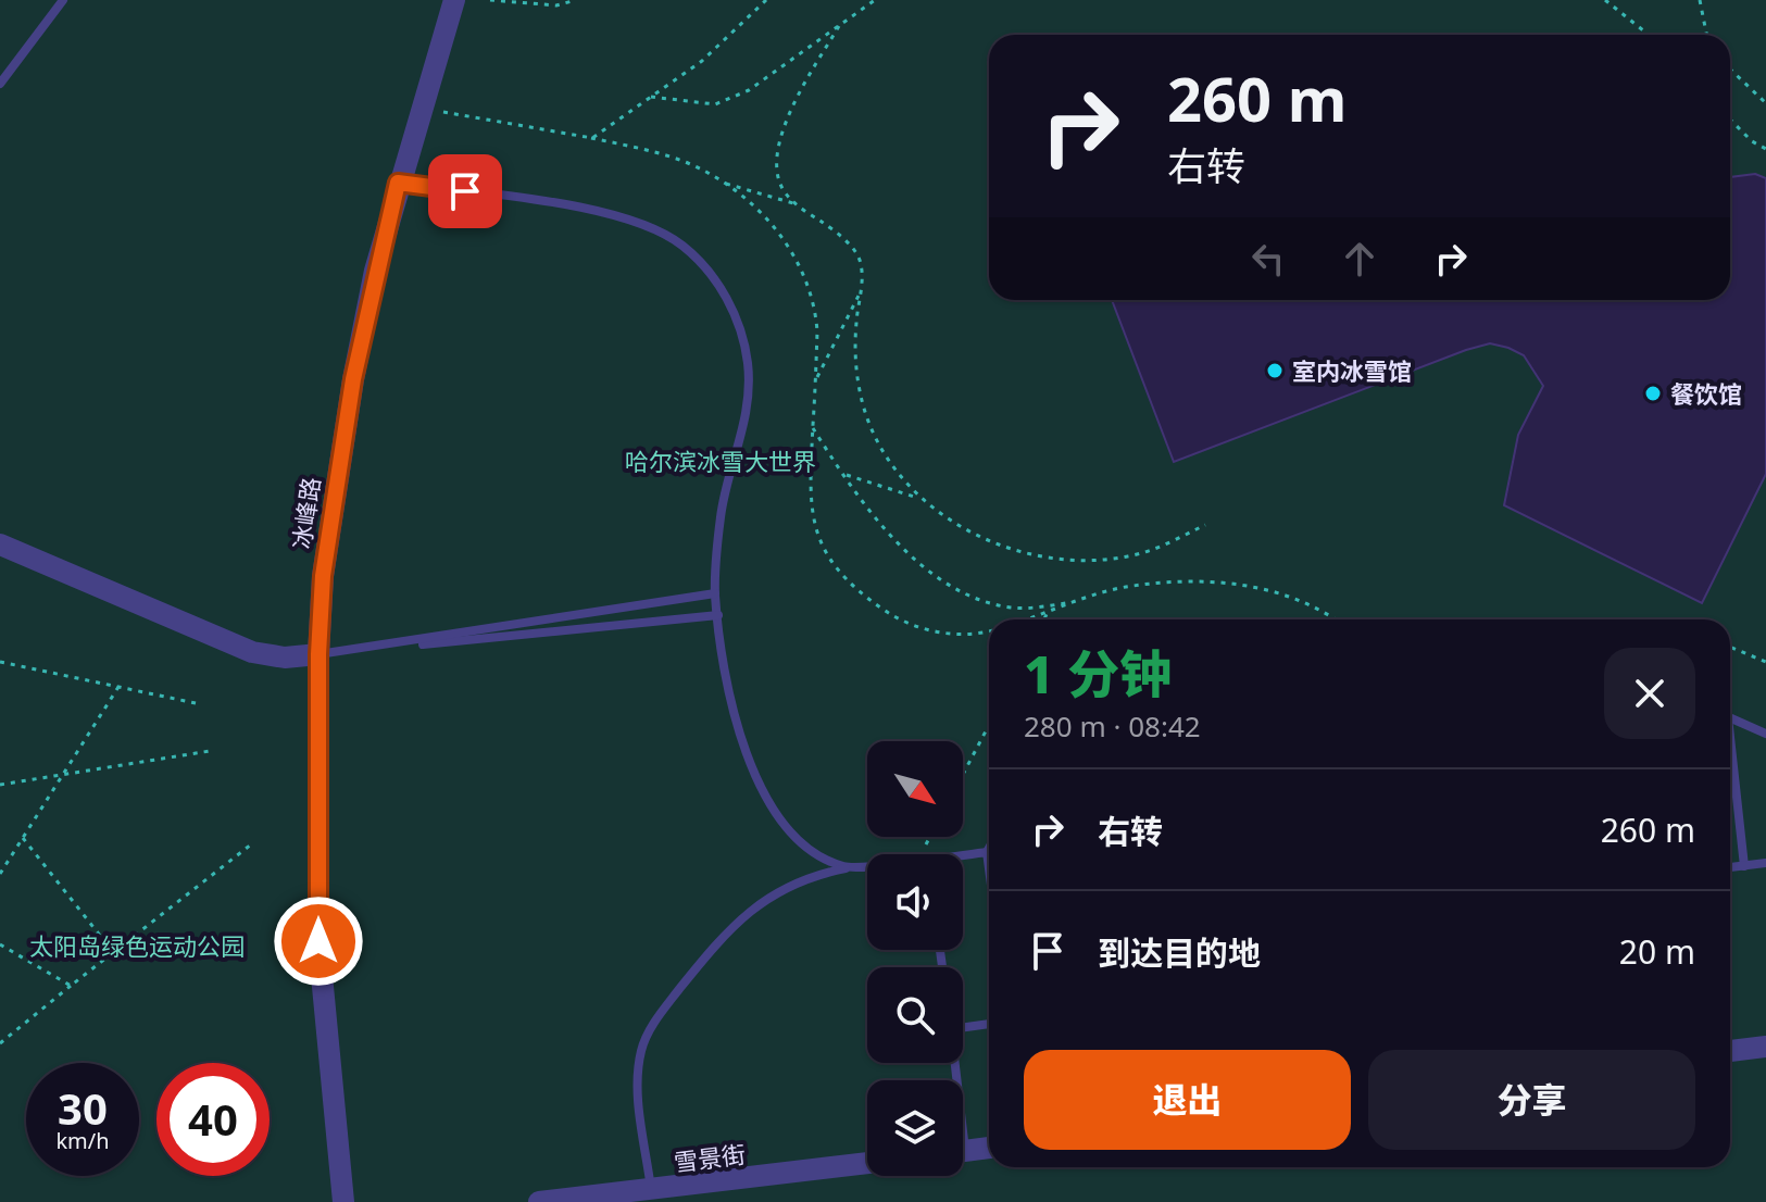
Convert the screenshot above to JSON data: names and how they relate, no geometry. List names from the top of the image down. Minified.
{"streets":{"street":["冰峰路","雪景街"]},"parks":["哈尔滨冰雪大世界","太阳岛绿色运动公园"],"places":["室内冰雪馆","餐饮馆"],"north":"bottom right","page":{"turn":["260 m","右转"],"heading":["1 分钟","280 m · 08:42"],"list":[{"name":"右转","value":"260 m"},{"name":"到达目的地","value":"20 m"}],"buttons":["退出","分享"],"speed":"30 km/h","limit":"40"}}
